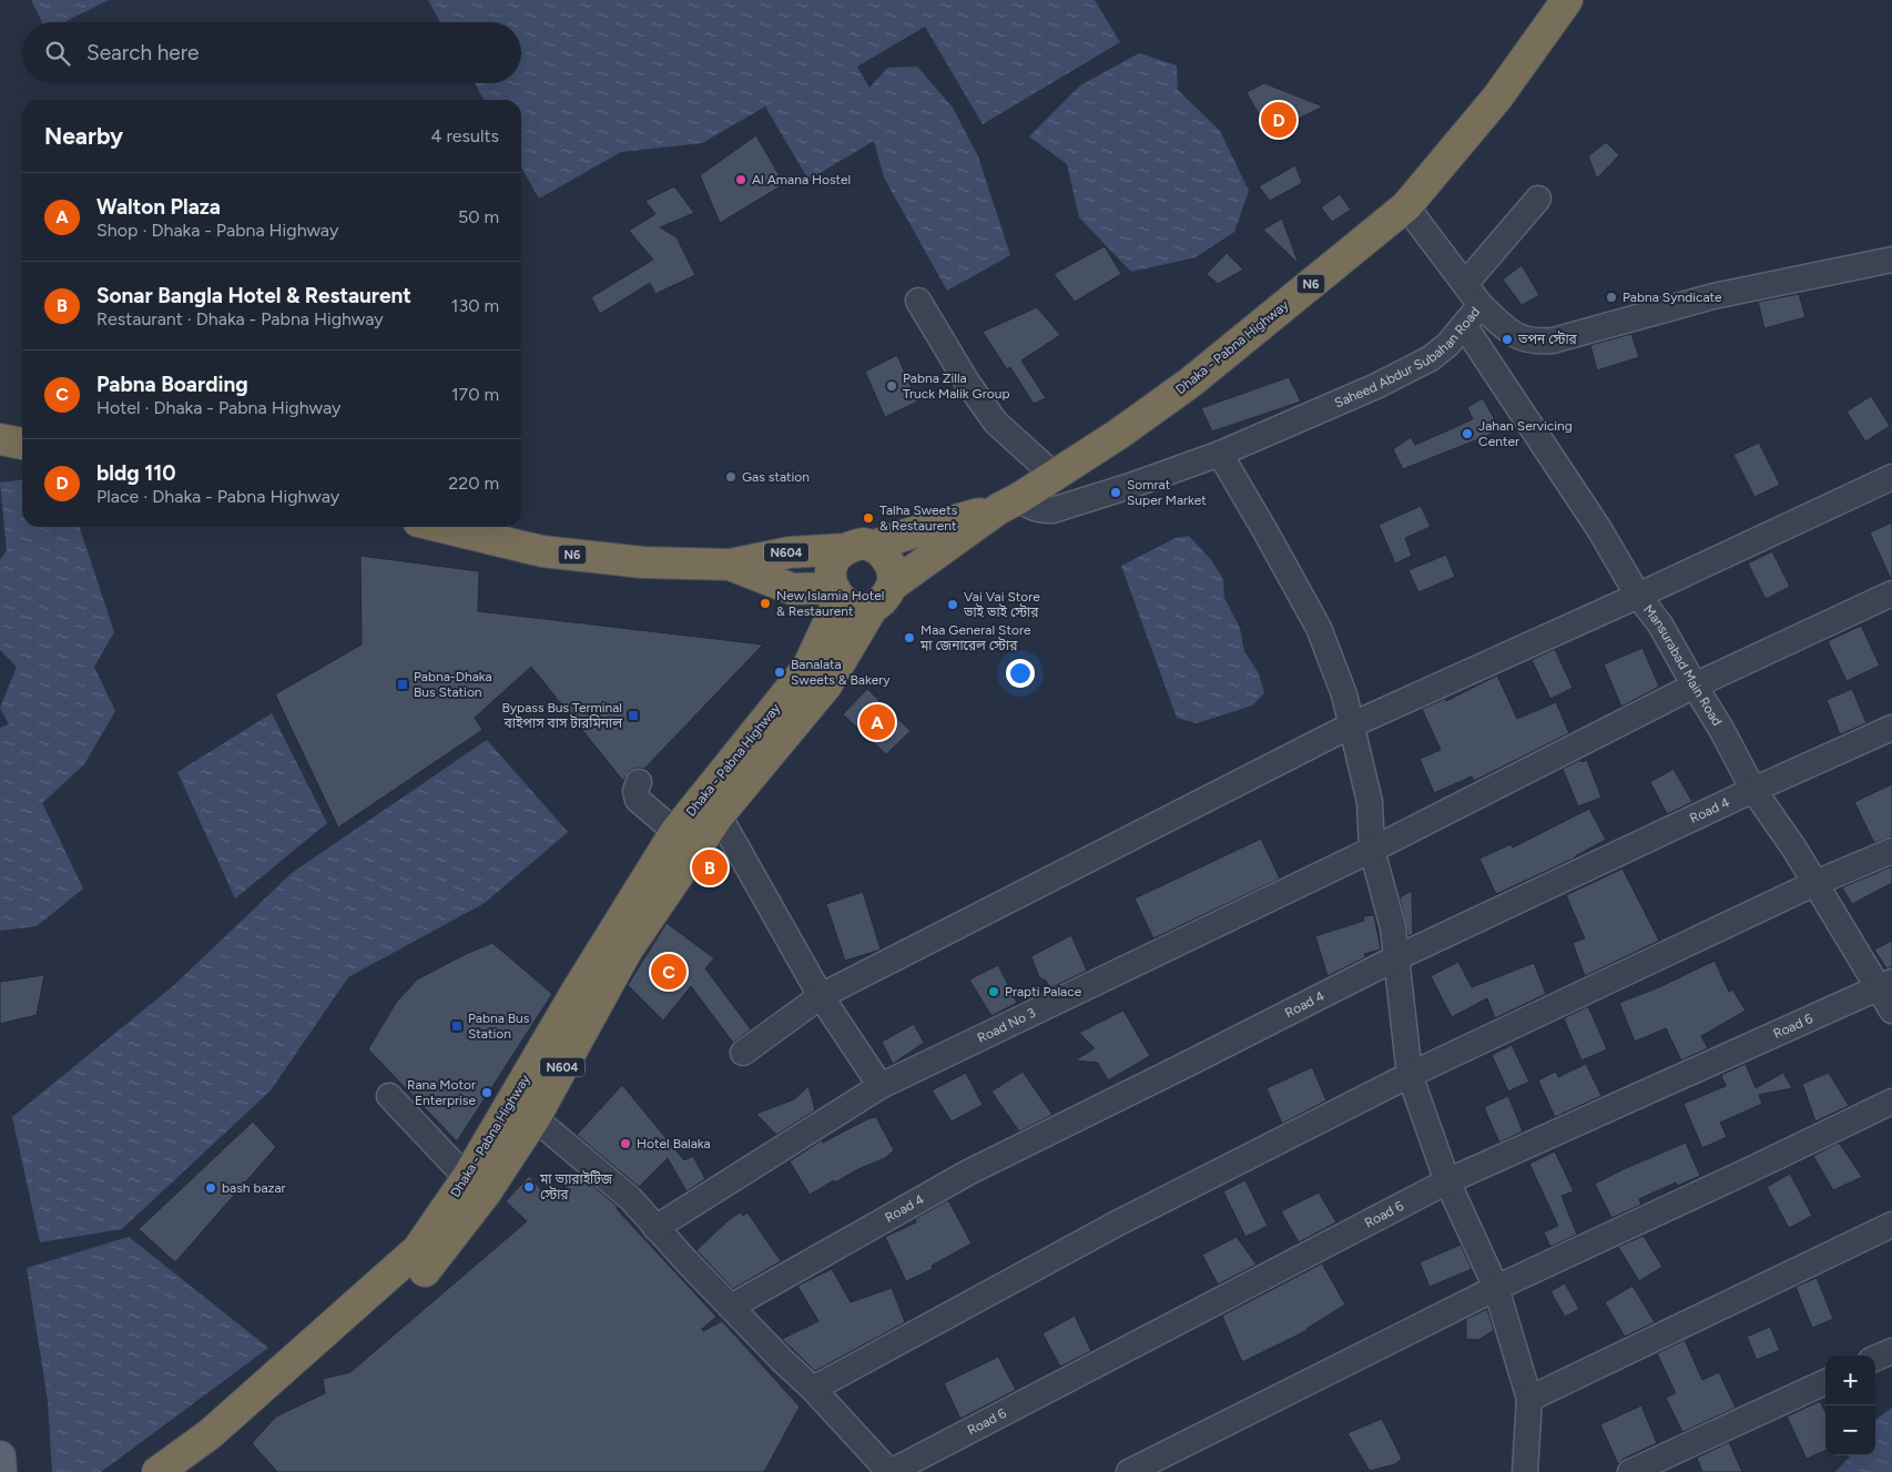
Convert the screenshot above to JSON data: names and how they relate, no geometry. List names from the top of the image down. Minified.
{"streets":{"highway":["N6","Dhaka - Pabna Highway","N604"],"street":["Saheed Abdur Subahan Road","Mansurabad Main Road","Road 4","Road No 3","Road 6"]},"crossings":[["N6","N604"],["Dhaka - Pabna Highway","Saheed Abdur Subahan Road"],["Dhaka - Pabna Highway","N604"],["Saheed Abdur Subahan Road","Mansurabad Main Road"],["Mansurabad Main Road","Road 4"],["Mansurabad Main Road","Road No 3"],["Mansurabad Main Road","Road 6"]],"places":{"other":["Al Amana Hostel","Pabna Syndicate","তপন স্টোর","Pabna Zilla Truck Malik Group","Jahan Servicing Center","Gas station","Somrat Super Market","Talha Sweets & Restaurent","New Islamia Hotel & Restaurent","Vai Vai Store ভাই ভাই স্টোর","Maa General Store মা জেনারেল স্টোর","Banalata Sweets & Bakery","Prapti Palace","Rana Motor Enterprise","Hotel Balaka","মা ভ‍্যারাইটিজ স্টোর","bash bazar"],"transit":["Pabna-Dhaka Bus Station","Bypass Bus Terminal বাইপাস বাস টারমিনাল","Pabna Bus Station"]},"page":{"search":"Search here","pins":["D","A","B","C"],"heading":["Nearby","4 results"],"list":[{"mark":"A","name":"Walton Plaza","note":"Shop · Dhaka - Pabna Highway","value":"50 m"},{"mark":"B","name":"Sonar Bangla Hotel & Restaurent","note":"Restaurant · Dhaka - Pabna Highway","value":"130 m"},{"mark":"C","name":"Pabna Boarding","note":"Hotel · Dhaka - Pabna Highway","value":"170 m"},{"mark":"D","name":"bldg 110","note":"Place · Dhaka - Pabna Highway","value":"220 m"}],"map_buttons":["+","−"]}}
